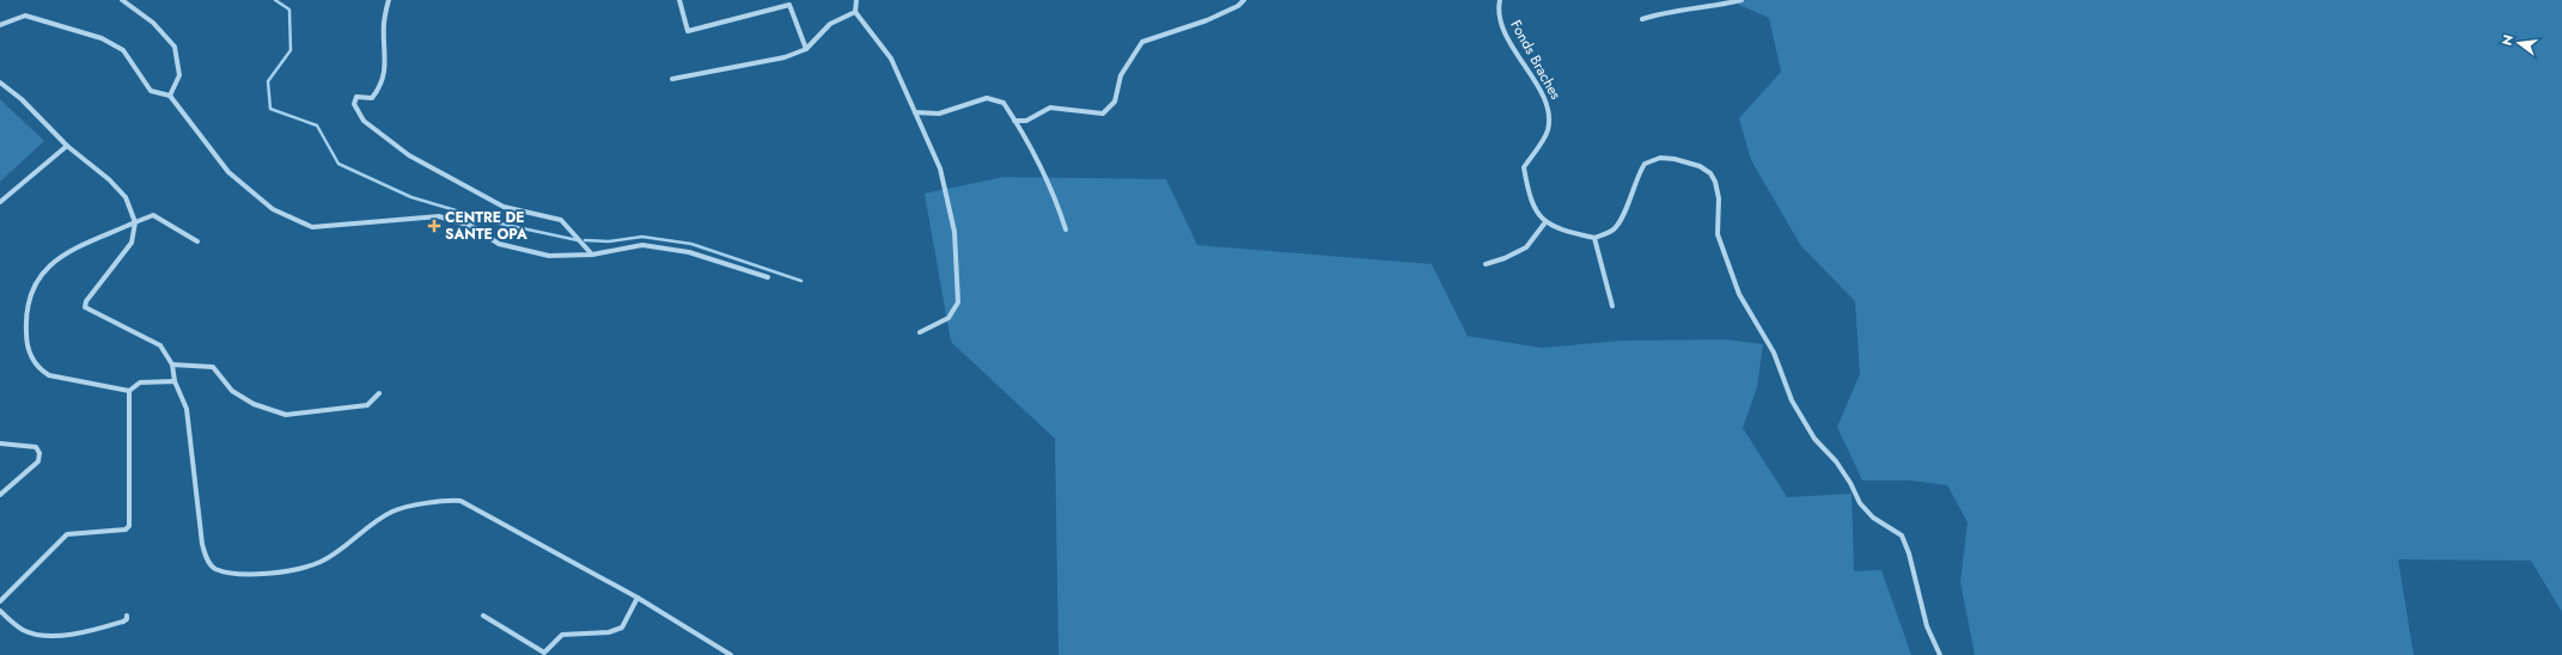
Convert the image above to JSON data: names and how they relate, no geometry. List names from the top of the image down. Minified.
{"streets":{"street":["Fonds Braches"]},"places":{"health":["CENTRE DE SANTE OPA"]},"north":"left"}
